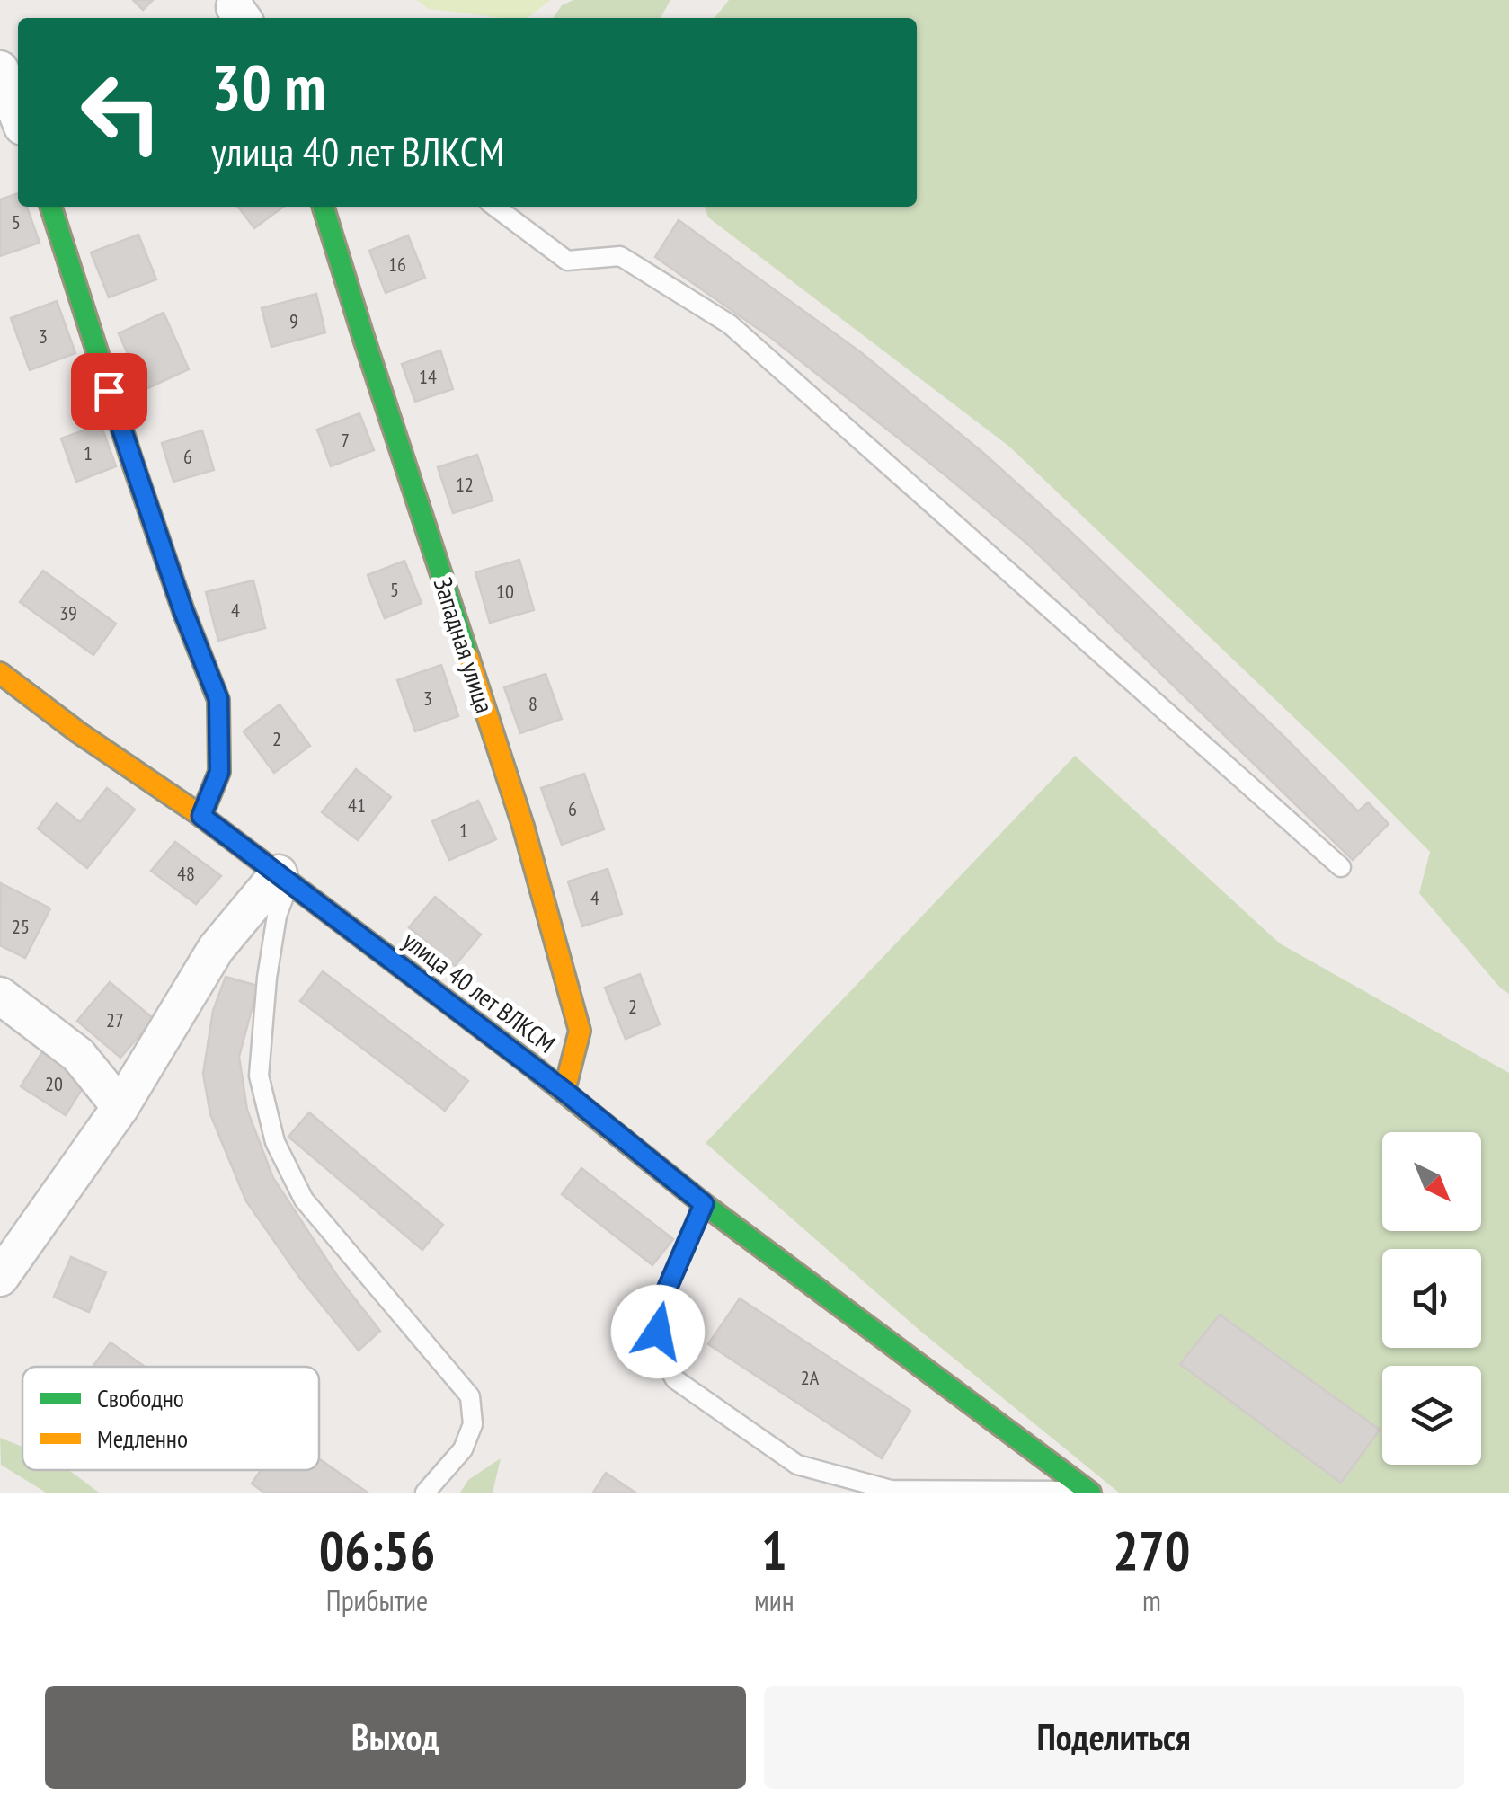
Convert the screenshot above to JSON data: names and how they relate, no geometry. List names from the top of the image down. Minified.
{"streets":{"street":["Западная улица","улица 40 лет ВЛКСМ"]},"crossings":[["Западная улица","улица 40 лет ВЛКСМ"]],"house_numbers":["5","16","9","3","14","7","1","6","12","5","10","4","39","3","8","2","41","6","1","48","4","25","2","27","20","2А"],"legend":["Свободно","Медленно"],"north":"bottom right","page":{"turn":["30 m","улица 40 лет ВЛКСМ"],"eta":["06:56","Прибытие","1","мин","270","m"],"buttons":["Выход","Поделиться"]}}
